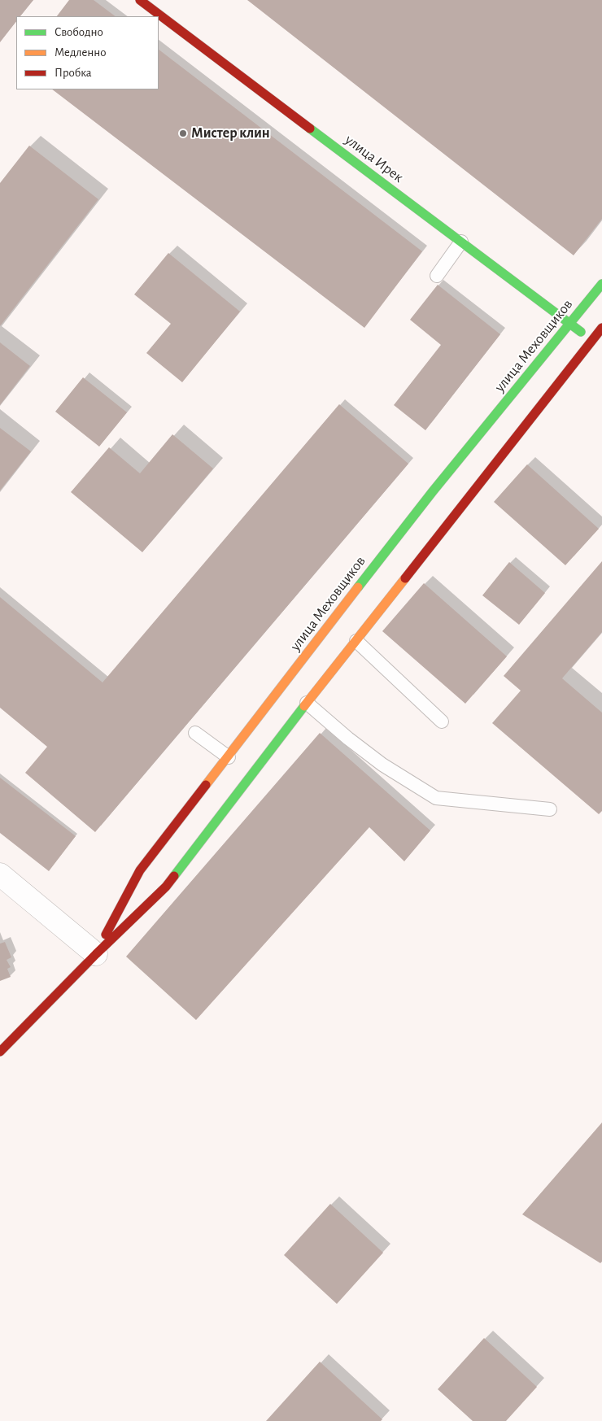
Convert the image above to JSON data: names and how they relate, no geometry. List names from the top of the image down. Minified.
{"streets":{"main road":["улица Ирек","улица Меховщиков"]},"crossings":[["улица Ирек","улица Меховщиков"]],"places":["Мистер клин"],"legend":["Свободно","Медленно","Пробка"]}
